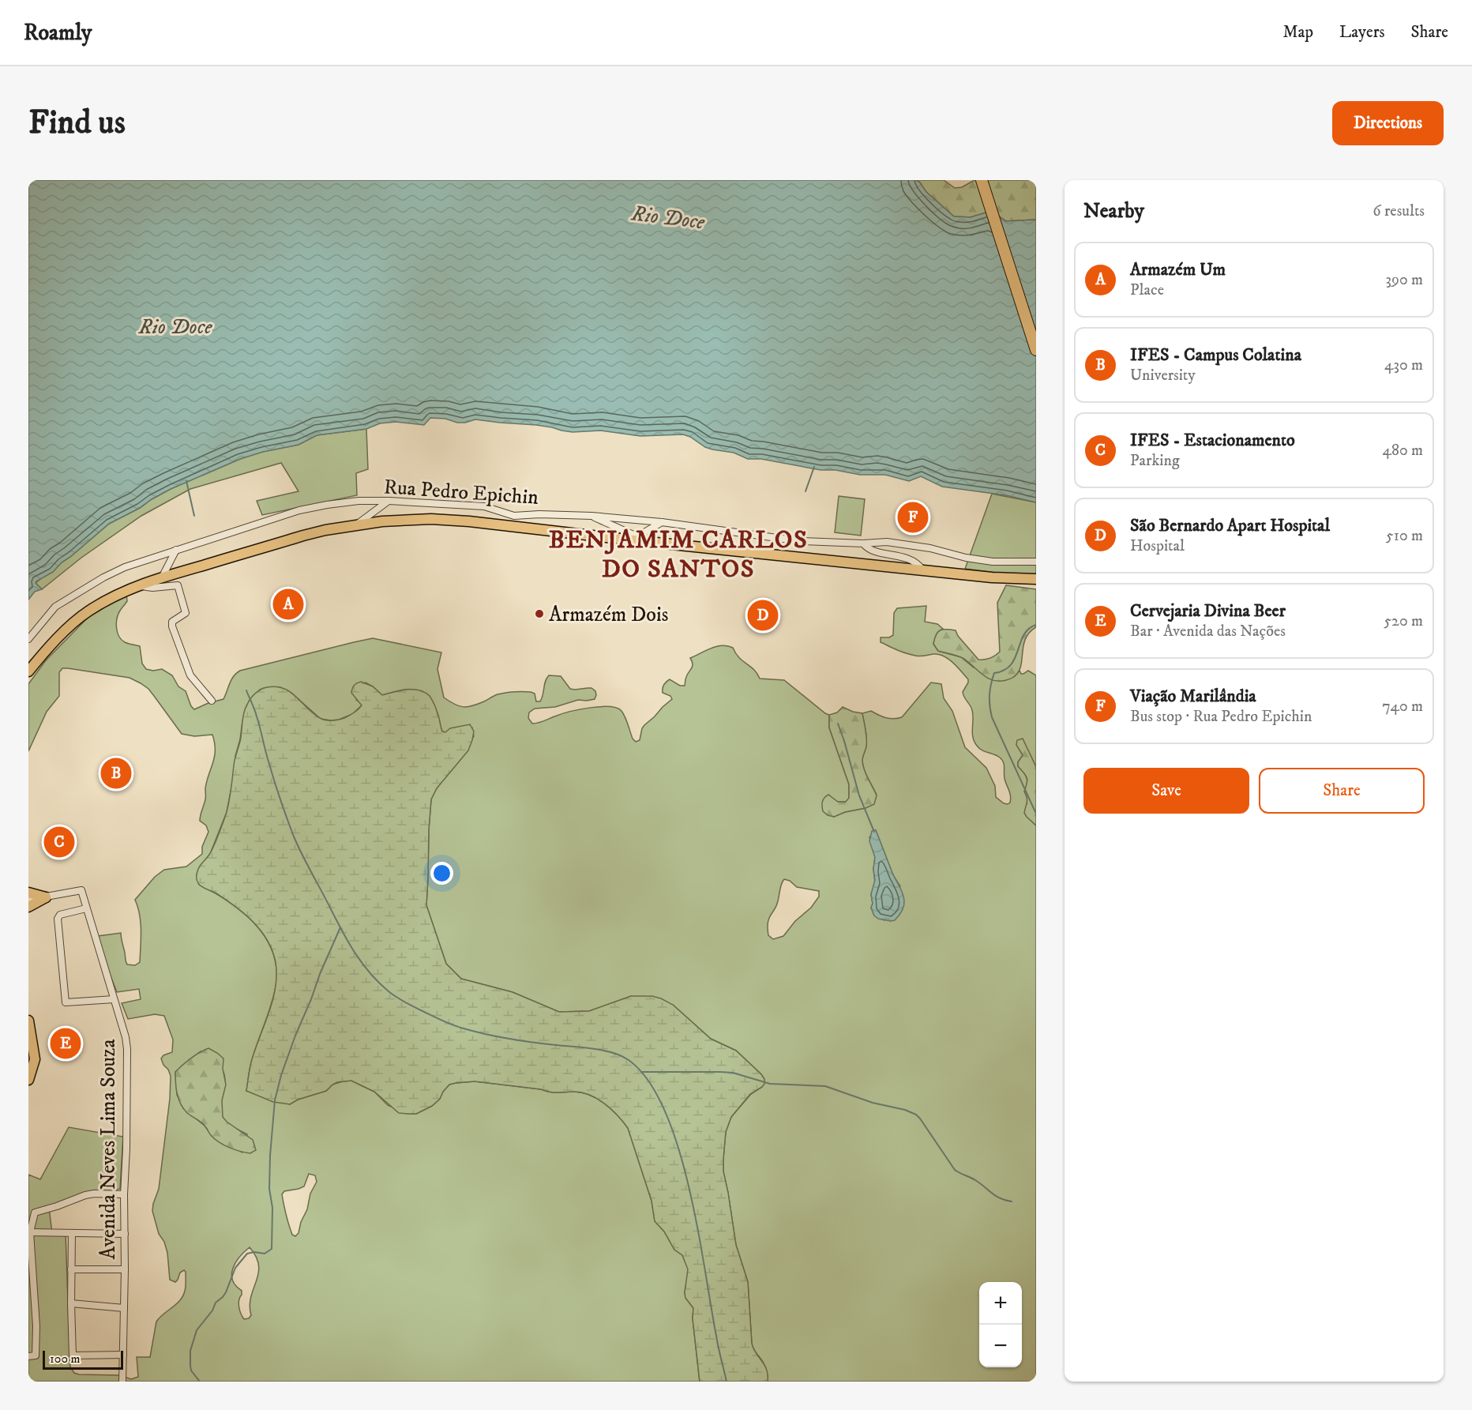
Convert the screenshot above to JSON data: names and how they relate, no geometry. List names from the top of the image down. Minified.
{"streets":{"street":["Rua Pedro Epichin","Avenida Neves Lima Souza"]},"districts":["BENJAMIM CARLOS DO SANTOS"],"water":["Rio Doce"],"places":["Armazém Dois"],"scale_bar":"100 m","page":{"header":"Roamly","nav":["Map","Layers","Share"],"buttons":["Directions",["Save","Share"]],"title":"Find us","heading":["Nearby","6 results"],"list":[{"mark":"A","name":"Armazém Um","note":"Place","value":"390 m"},{"mark":"B","name":"IFES - Campus Colatina","note":"University","value":"430 m"},{"mark":"C","name":"IFES - Estacionamento","note":"Parking","value":"480 m"},{"mark":"D","name":"São Bernardo Apart Hospital","note":"Hospital","value":"510 m"},{"mark":"E","name":"Cervejaria Divina Beer","note":"Bar · Avenida das Nações","value":"520 m"},{"mark":"F","name":"Viação Marilândia","note":"Bus stop · Rua Pedro Epichin","value":"740 m"}],"pins":["F","A","D","B","C","E"],"map_buttons":["+","−"],"scale":"100 m"}}
